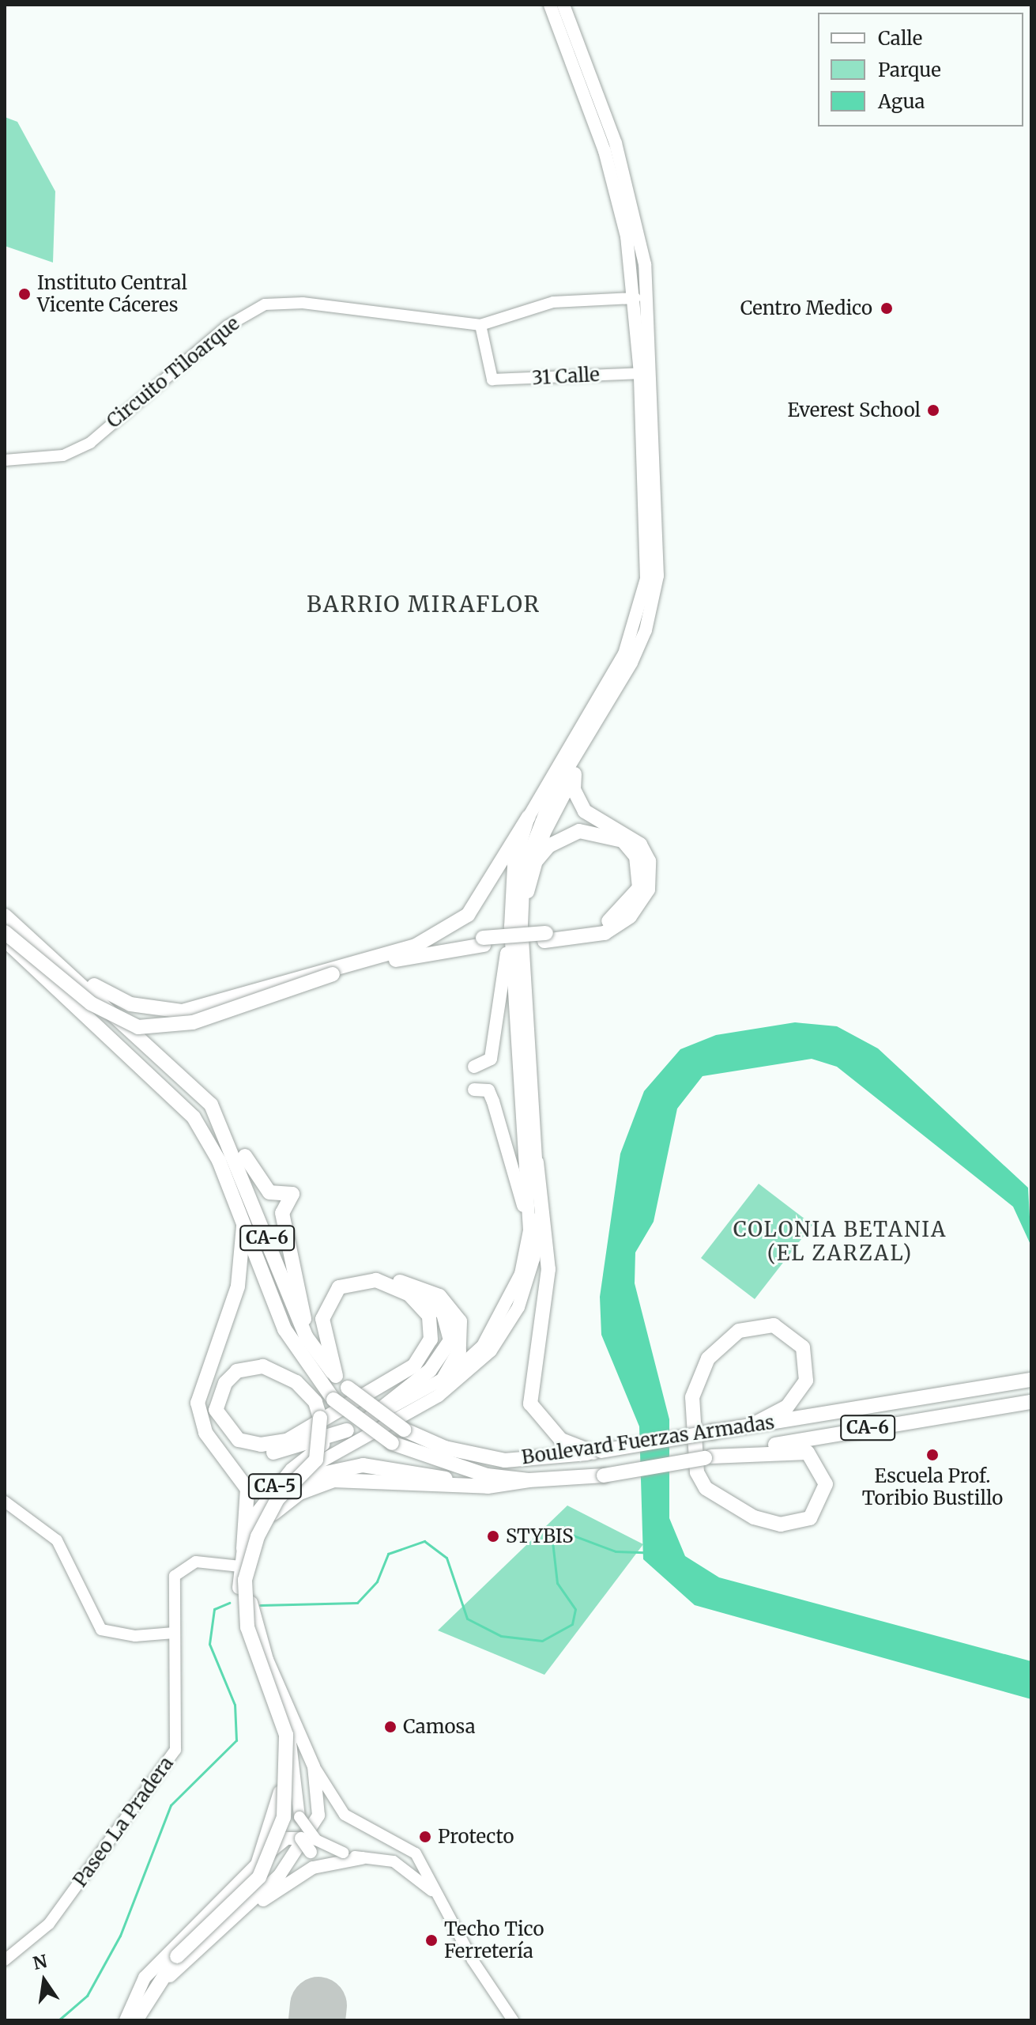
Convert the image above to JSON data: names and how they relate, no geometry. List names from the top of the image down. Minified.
{"streets":{"highway":["CA-6","Boulevard Fuerzas Armadas"],"main road":["CA-5"],"street":["Circuito Tiloarque","31 Calle","Paseo La Pradera"]},"crossings":[["Circuito Tiloarque","31 Calle"],["CA-5","Paseo La Pradera"]],"districts":["BARRIO MIRAFLOR","COLONIA BETANIA (EL ZARZAL)"],"places":["Instituto Central Vicente Cáceres","Centro Medico","Everest School","Escuela Prof. Toribio Bustillo","STYBIS","Camosa","Protecto","Techo Tico Ferretería"],"legend":["Calle","Parque","Agua"],"north":"top"}
